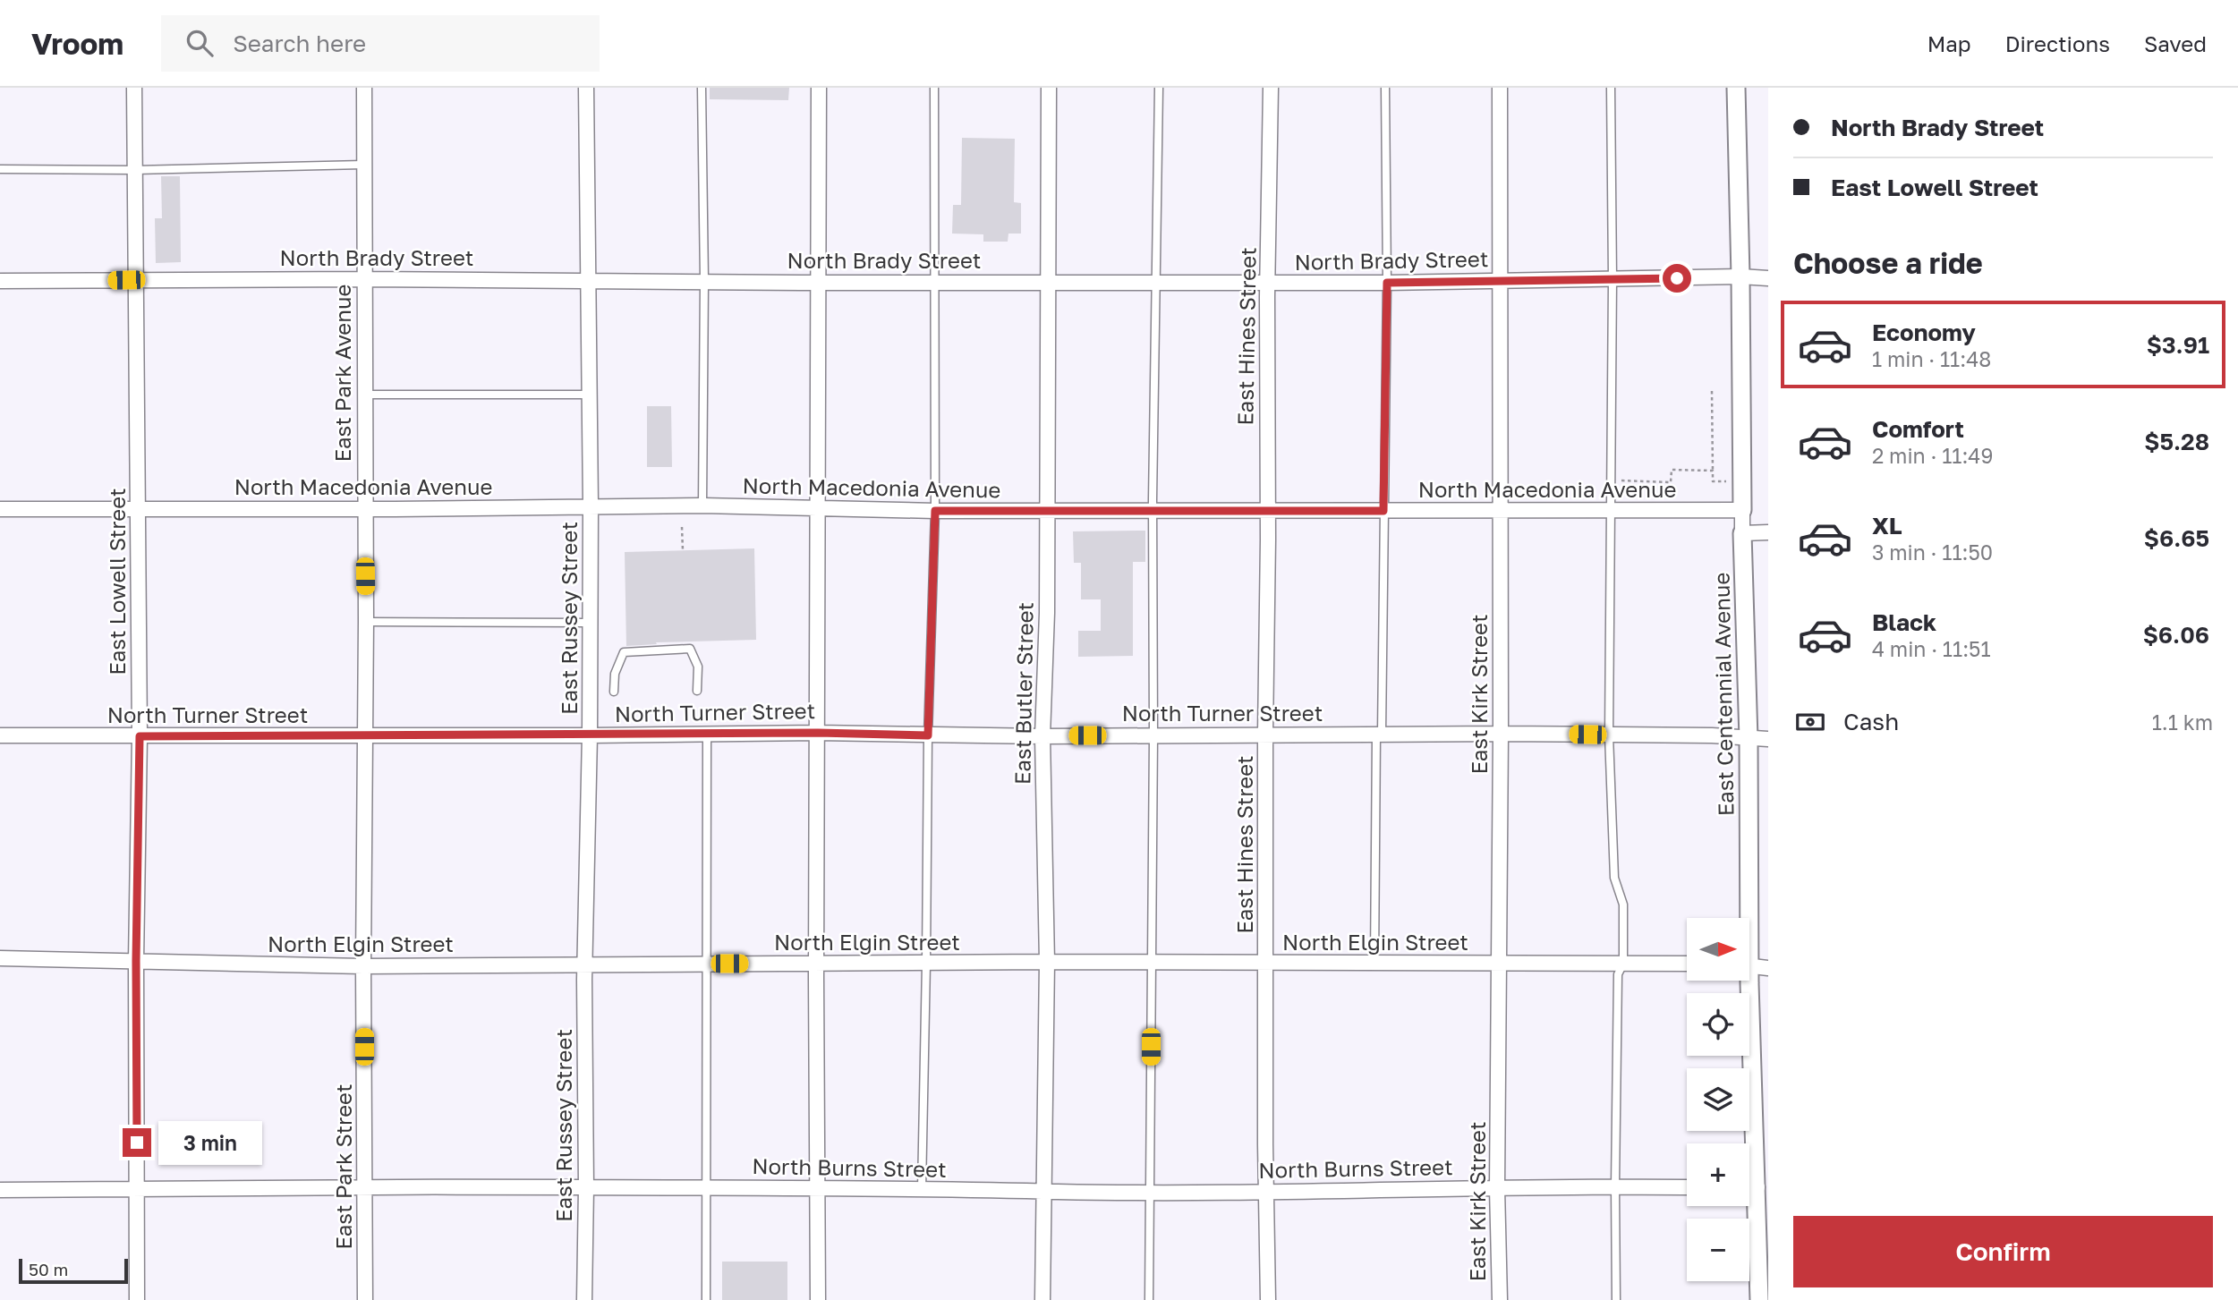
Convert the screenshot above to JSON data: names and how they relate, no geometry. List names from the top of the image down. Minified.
{"streets":{"street":["North Brady Street","East Hines Street","East Park Avenue","North Macedonia Avenue","East Lowell Street","East Russey Street","East Butler Street","East Kirk Street","East Centennial Avenue","North Turner Street","North Elgin Street","East Park Street","North Burns Street"]},"crossings":[["North Brady Street","East Hines Street"],["North Brady Street","East Park Avenue"],["North Brady Street","East Lowell Street"],["North Brady Street","East Russey Street"],["North Brady Street","East Butler Street"],["North Brady Street","East Kirk Street"],["North Brady Street","East Centennial Avenue"],["East Hines Street","North Macedonia Avenue"],["East Hines Street","North Turner Street"],["East Hines Street","North Elgin Street"],["East Hines Street","North Burns Street"],["East Park Avenue","North Macedonia Avenue"],["East Park Avenue","East Park Street"],["North Macedonia Avenue","East Lowell Street"],["North Macedonia Avenue","East Russey Street"],["North Macedonia Avenue","East Butler Street"],["North Macedonia Avenue","East Kirk Street"],["North Macedonia Avenue","East Centennial Avenue"],["North Macedonia Avenue","East Park Street"],["East Lowell Street","North Turner Street"],["East Lowell Street","North Elgin Street"],["East Lowell Street","North Burns Street"],["East Russey Street","North Turner Street"],["East Russey Street","North Elgin Street"],["East Russey Street","North Burns Street"],["East Butler Street","North Turner Street"],["East Butler Street","North Elgin Street"],["East Butler Street","North Burns Street"],["East Kirk Street","North Turner Street"],["East Kirk Street","North Elgin Street"],["East Kirk Street","North Burns Street"],["East Centennial Avenue","North Turner Street"],["North Turner Street","East Park Street"],["North Elgin Street","East Park Street"],["East Park Street","North Burns Street"]],"scale_bar":"50 m","north":"right","page":{"header":"Vroom","search":"Search here","nav":["Map","Directions","Saved"],"banner":["North Brady Street","East Lowell Street"],"heading":"Choose a ride","list":[{"name":"Economy","note":"1 min · 11:48","value":"$3.91"},{"name":"Comfort","note":"2 min · 11:49","value":"$5.28"},{"name":"XL","note":"3 min · 11:50","value":"$6.65"},{"name":"Black","note":"4 min · 11:51","value":"$6.06"}],"pay":["Cash","1.1 km"],"map_buttons":["+","−"],"bubble":"3 min","buttons":"Confirm","scale":"50 m"}}
